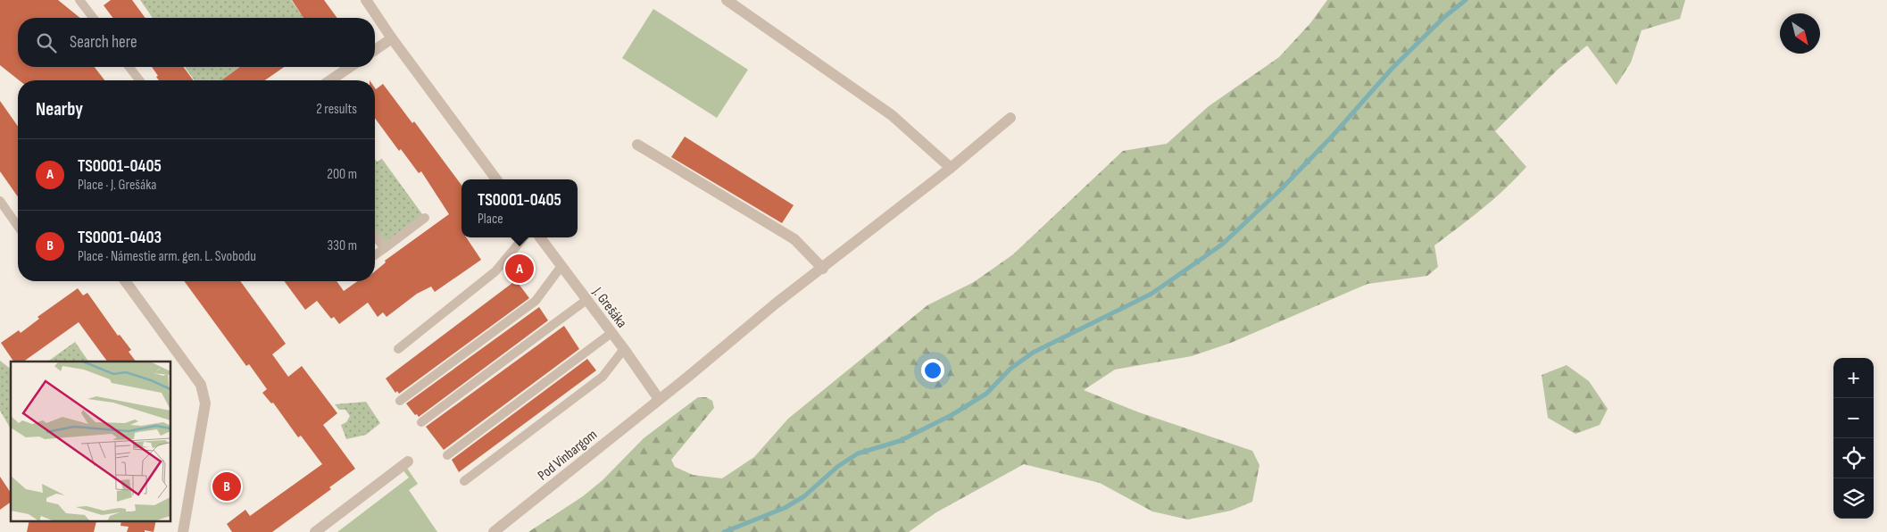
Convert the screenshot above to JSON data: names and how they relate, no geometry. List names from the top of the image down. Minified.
{"streets":{"street":["J. Grešáka","Pod Vinbargom"]},"crossings":[["J. Grešáka","Pod Vinbargom"]],"north":"bottom right","page":{"search":"Search here","heading":["Nearby","2 results"],"list":[{"mark":"A","name":"TS0001-0405","note":"Place · J. Grešáka","value":"200 m"},{"mark":"B","name":"TS0001-0403","note":"Place · Námestie arm. gen. L. Svobodu","value":"330 m"}],"popup":["TS0001-0405","Place"],"pins":["A","B"],"map_buttons":["+","−"]}}
